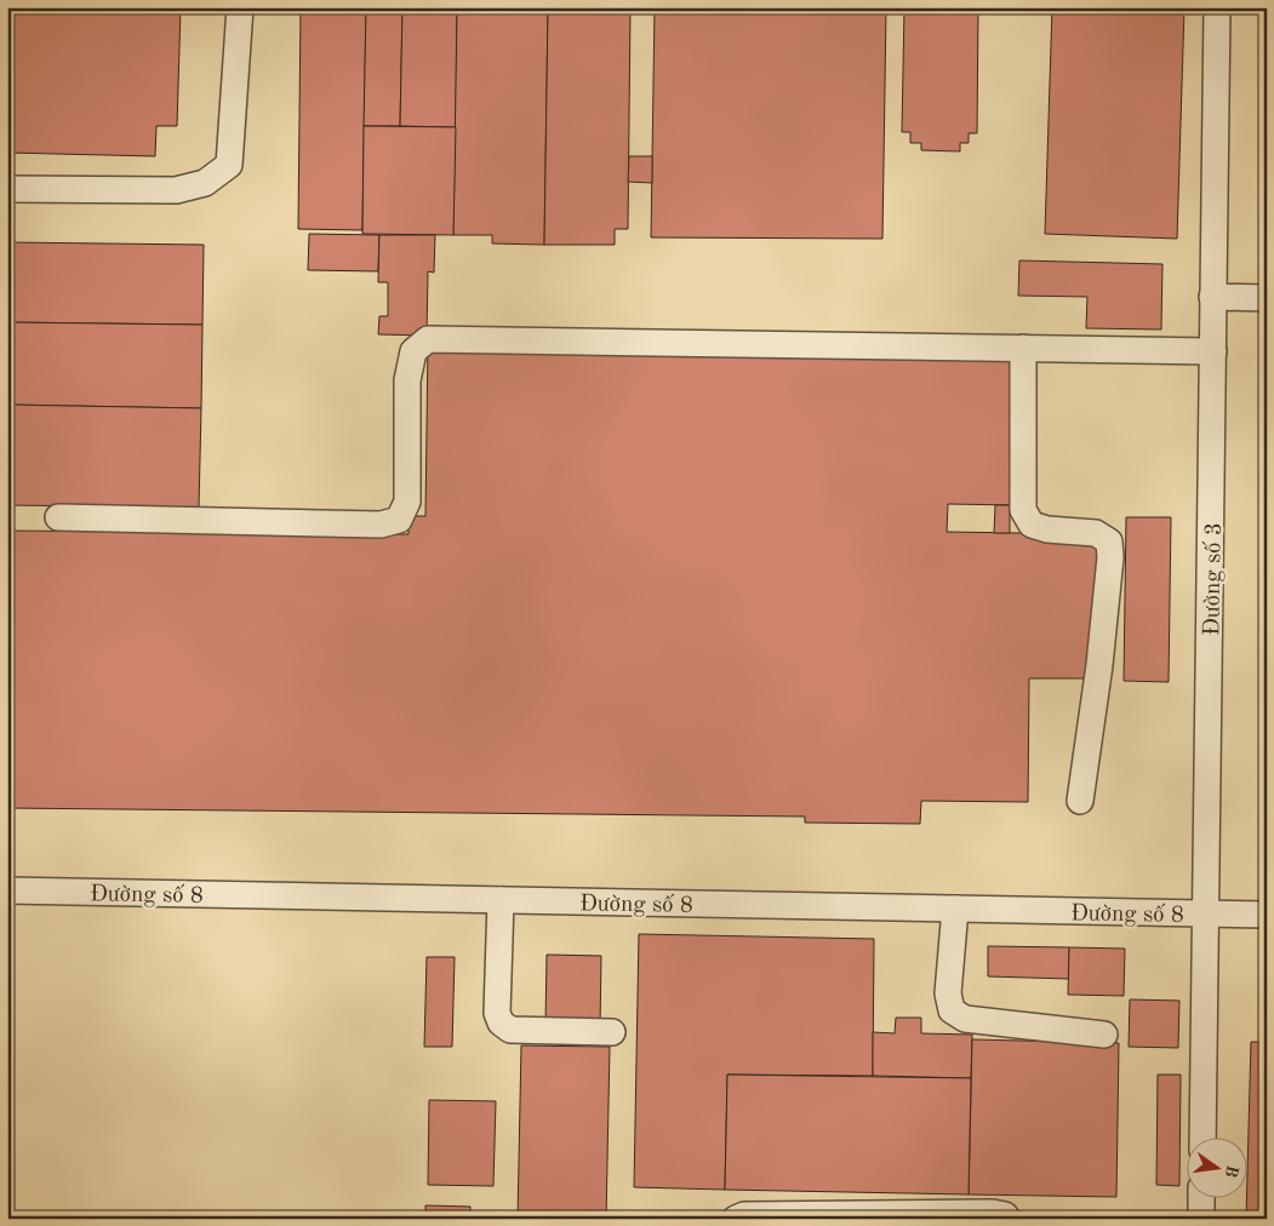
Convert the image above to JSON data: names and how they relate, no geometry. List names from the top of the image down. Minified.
{"streets":{"street":["Đường số 3","Đường số 8"]},"crossings":[["Đường số 3","Đường số 8"]],"north":"right"}
